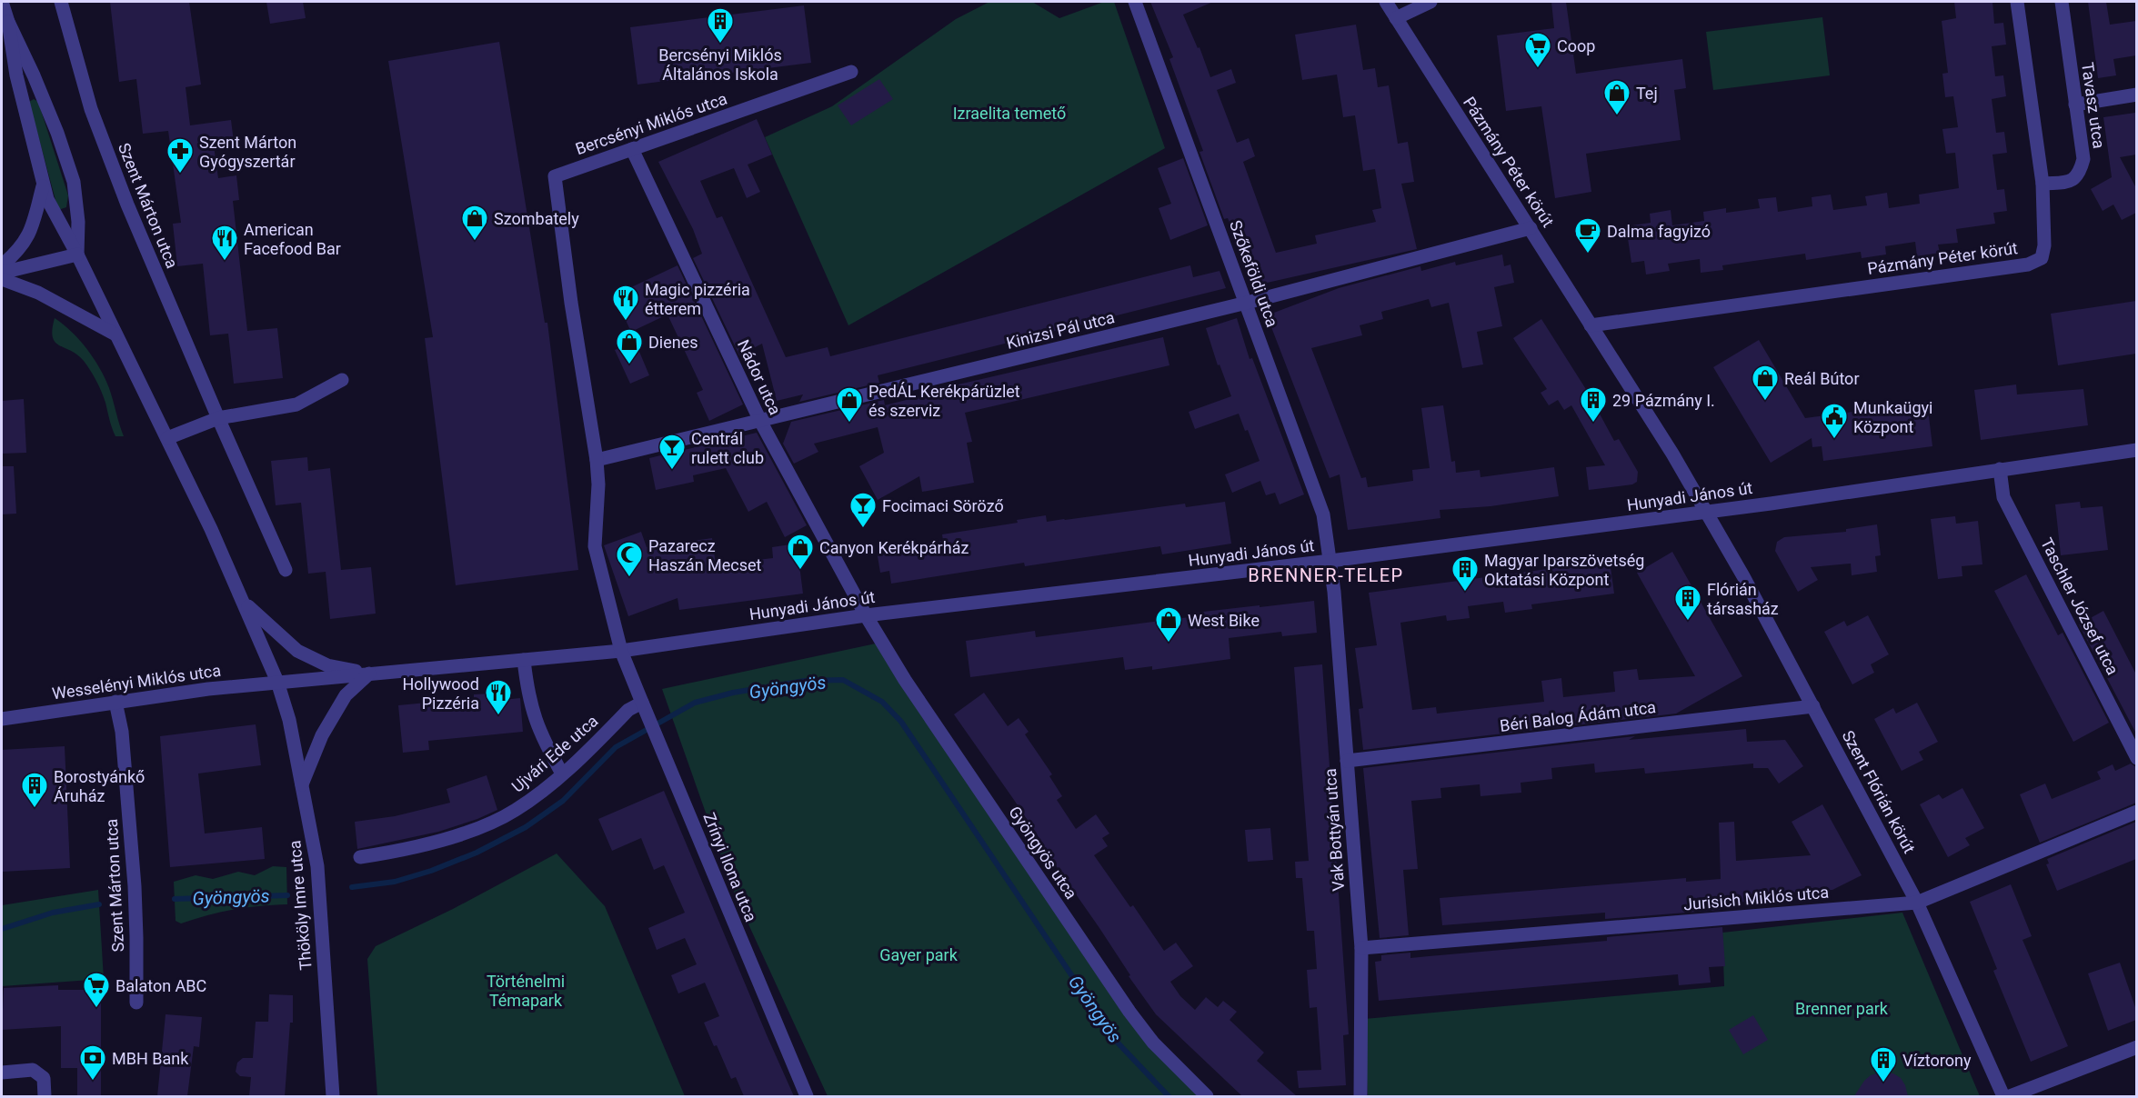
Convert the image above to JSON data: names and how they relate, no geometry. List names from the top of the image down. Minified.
{"streets":{"street":["Tavasz utca","Bercsényi Miklós utca","Pázmány Péter körút","Szent Márton utca","Szőkeföldi utca","Kinizsi Pál utca","Nádor utca","Hunyadi János út","Taschler József utca","Wesselényi Miklós utca","Béri Balog Ádám utca","Ujvári Ede utca","Szent Flórián körút","Vak Bottyán utca","Gyöngyös utca","Zrínyi Ilona utca","Jurisich Miklós utca","Thököly Imre utca"]},"crossings":[["Tavasz utca","Pázmány Péter körút"],["Bercsényi Miklós utca","Nádor utca"],["Bercsényi Miklós utca","Zrínyi Ilona utca"],["Pázmány Péter körút","Kinizsi Pál utca"],["Pázmány Péter körút","Hunyadi János út"],["Pázmány Péter körút","Szent Flórián körút"],["Szent Márton utca","Wesselényi Miklós utca"],["Szőkeföldi utca","Kinizsi Pál utca"],["Szőkeföldi utca","Hunyadi János út"],["Szőkeföldi utca","Vak Bottyán utca"],["Kinizsi Pál utca","Nádor utca"],["Kinizsi Pál utca","Zrínyi Ilona utca"],["Nádor utca","Hunyadi János út"],["Nádor utca","Gyöngyös utca"],["Hunyadi János út","Taschler József utca"],["Hunyadi János út","Wesselényi Miklós utca"],["Hunyadi János út","Szent Flórián körút"],["Hunyadi János út","Vak Bottyán utca"],["Hunyadi János út","Gyöngyös utca"],["Hunyadi János út","Zrínyi Ilona utca"],["Hunyadi János út","Thököly Imre utca"],["Wesselényi Miklós utca","Thököly Imre utca"],["Béri Balog Ádám utca","Szent Flórián körút"],["Béri Balog Ádám utca","Vak Bottyán utca"],["Ujvári Ede utca","Zrínyi Ilona utca"],["Szent Flórián körút","Jurisich Miklós utca"],["Vak Bottyán utca","Jurisich Miklós utca"]],"districts":["BRENNER-TELEP"],"water":["Gyöngyös"],"parks":["Izraelita temető","Gayer park","Történelmi Témapark","Brenner park"],"places":{"building":["Bercsényi Miklós Általános Iskola","29 Pázmány I.","Magyar Iparszövetség Oktatási Központ","Flórián társasház","Borostyánkő Áruház","Víztorony"],"supermarket":["Coop","Balaton ABC"],"shop":["Tej","Szombately","Dienes","Reál Bútor","PedÁL Kerékpárüzlet és szerviz","Canyon Kerékpárház","West Bike"],"pharmacy":["Szent Márton Gyógyszertár"],"cafe":["Dalma fagyizó"],"restaurant":["American Facefood Bar","Magic pizzéria étterem","Hollywood Pizzéria"],"public building":["Munkaügyi Központ"],"bar":["Centrál rulett club","Focimaci Söröző"],"mosque":["Pazarecz Haszán Mecset"],"bank":["MBH Bank"]}}
